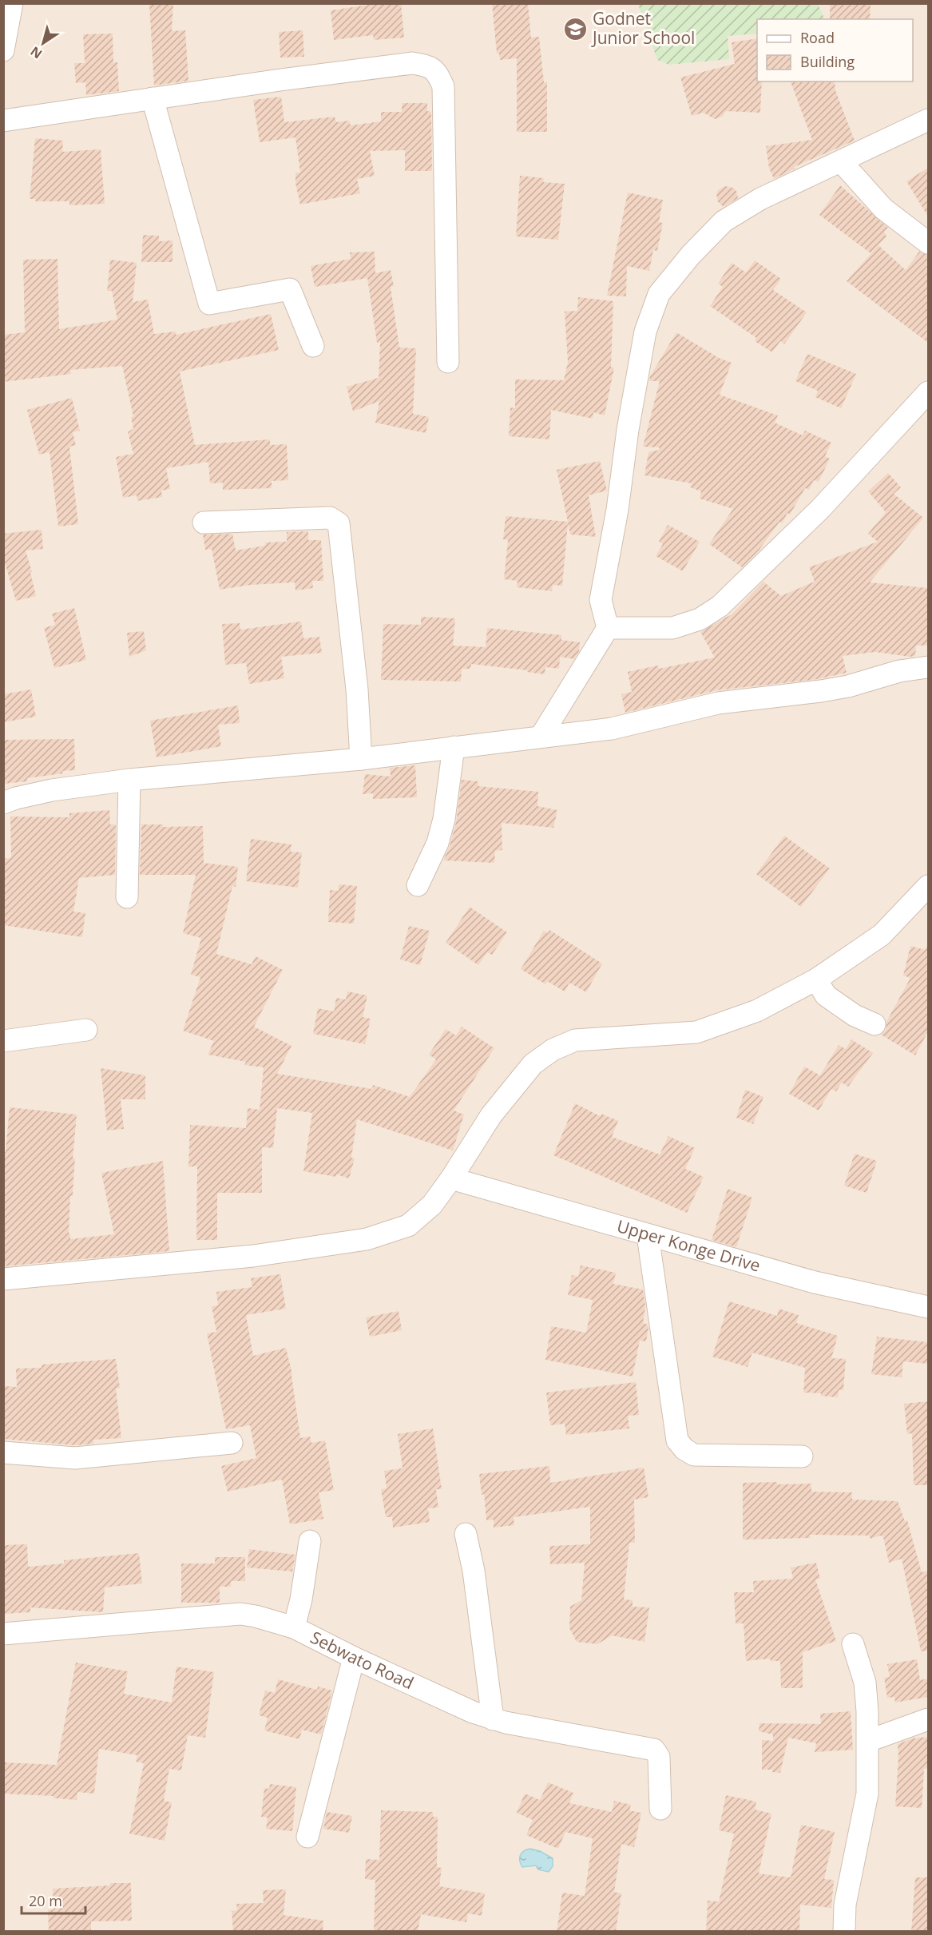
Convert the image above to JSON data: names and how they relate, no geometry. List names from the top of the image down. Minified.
{"streets":{"street":["Upper Konge Drive","Sebwato Road"]},"places":{"school or university":["Godnet Junior School"]},"legend":["Road","Building"],"scale_bar":"20 m","north":"bottom left"}
